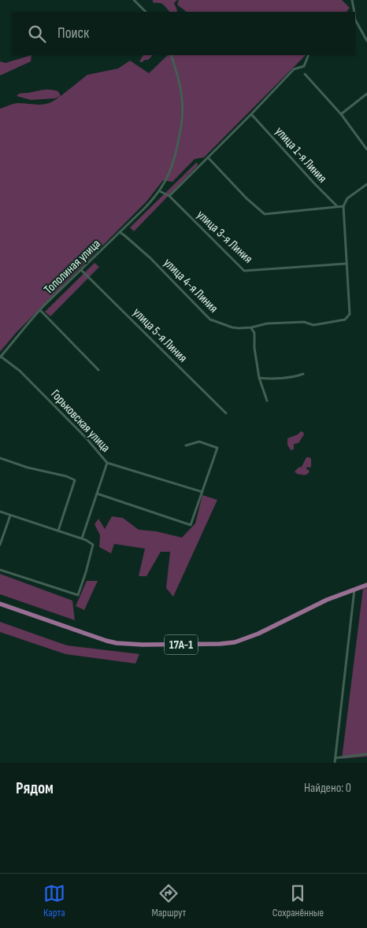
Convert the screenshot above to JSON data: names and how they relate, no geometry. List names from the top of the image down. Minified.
{"streets":{"main road":["17А-1"],"street":["улица 1-я Линия","улица 3-я Линия","Тополиная улица","улица 4-я Линия","улица 5-я Линия","Горьковская улица"]},"crossings":[["улица 3-я Линия","Тополиная улица"],["улица 3-я Линия","улица 4-я Линия"],["Тополиная улица","улица 4-я Линия"],["Тополиная улица","улица 5-я Линия"],["Тополиная улица","Горьковская улица"]],"page":{"search":"Поиск","heading":["Рядом","Найдено: 0"],"nav":["Карта","Маршрут","Сохранённые"]}}
